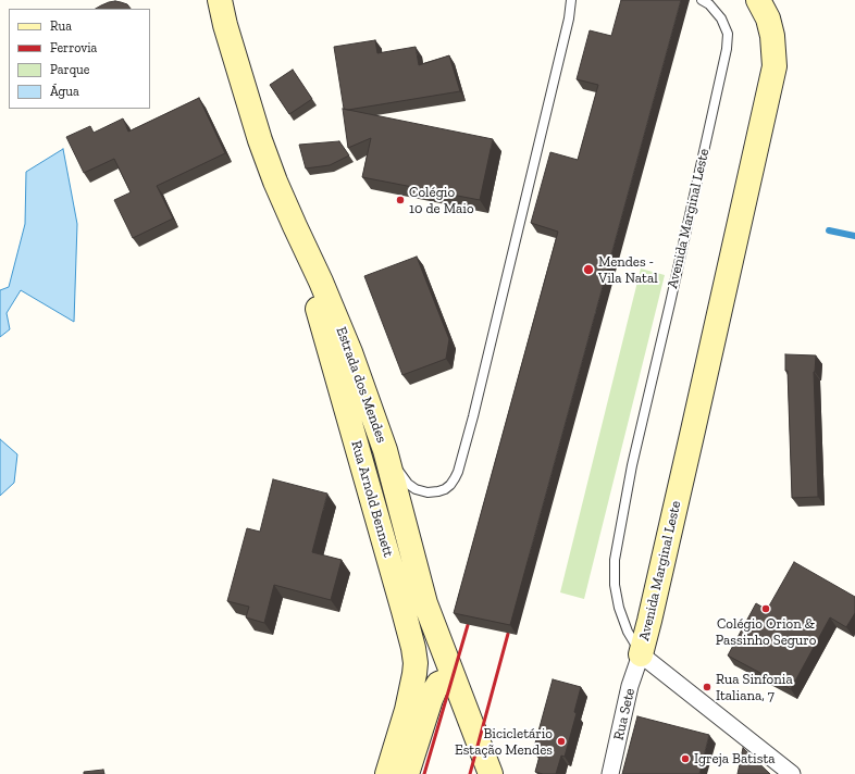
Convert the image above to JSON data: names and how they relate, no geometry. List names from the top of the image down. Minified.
{"streets":{"street":["Avenida Marginal Leste","Estrada dos Mendes","Rua Arnold Bennett","Rua Sete"]},"crossings":[["Avenida Marginal Leste","Rua Sete"],["Estrada dos Mendes","Rua Arnold Bennett"]],"places":["Colégio 10 de Maio","Mendes - Vila Natal","Colégio Orion & Passinho Seguro","Rua Sinfonia Italiana, 7","Bicicletário Estação Mendes","Igreja Batista"],"legend":["Rua","Ferrovia","Parque","Água"]}
